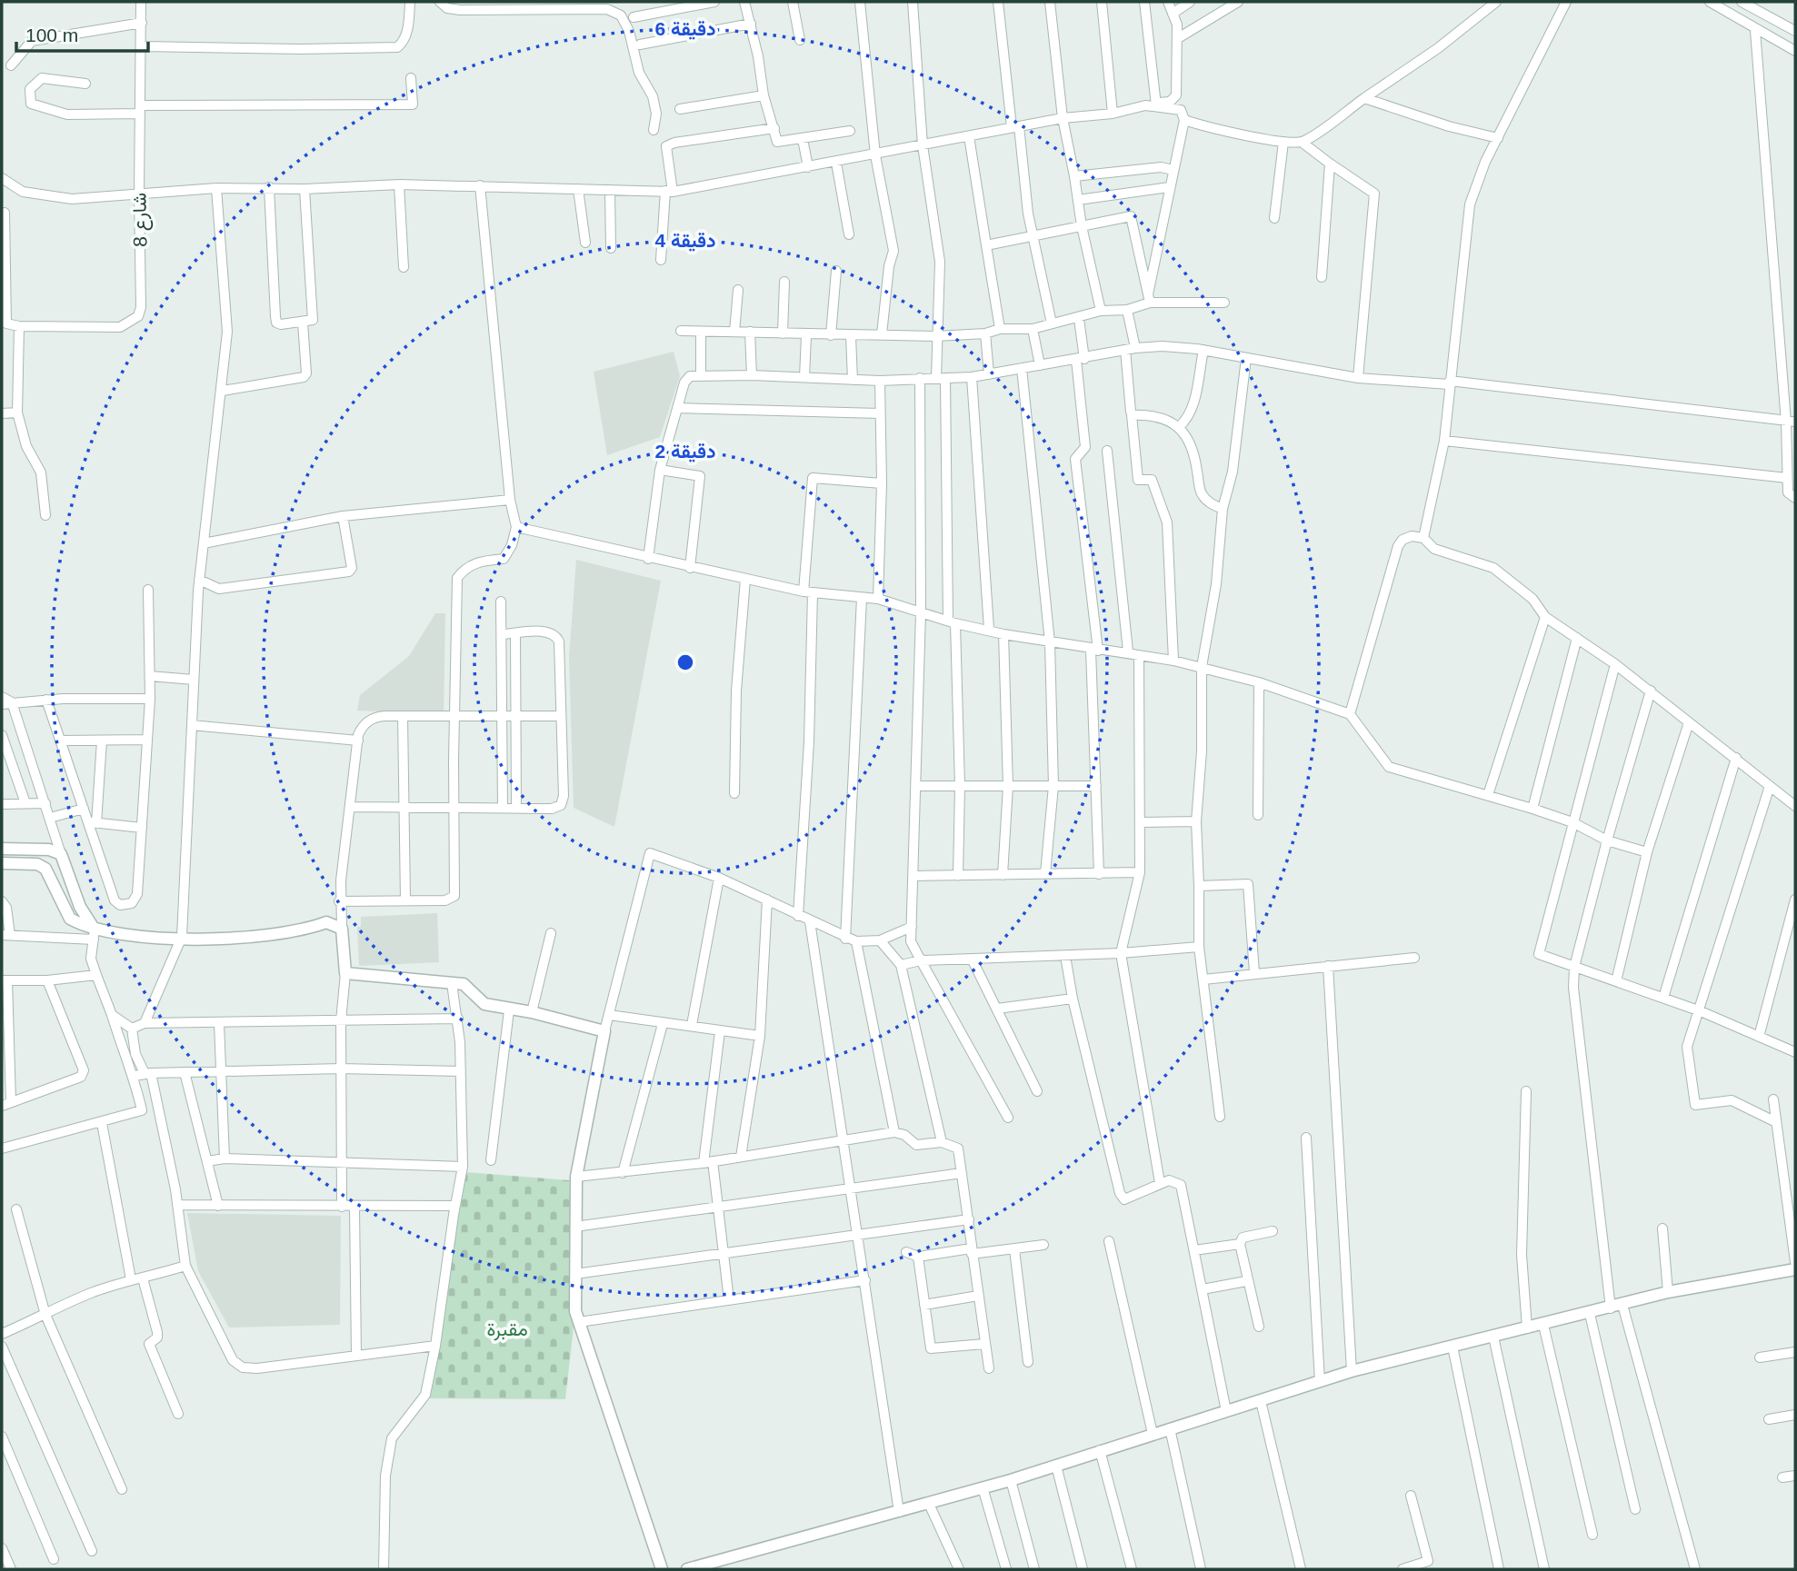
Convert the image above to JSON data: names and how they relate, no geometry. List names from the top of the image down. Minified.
{"streets":{"street":["شارع 8"]},"parks":["مقبرة"],"scale_bar":"100 m","rings":["6 دقيقة","4 دقيقة","2 دقيقة"]}
